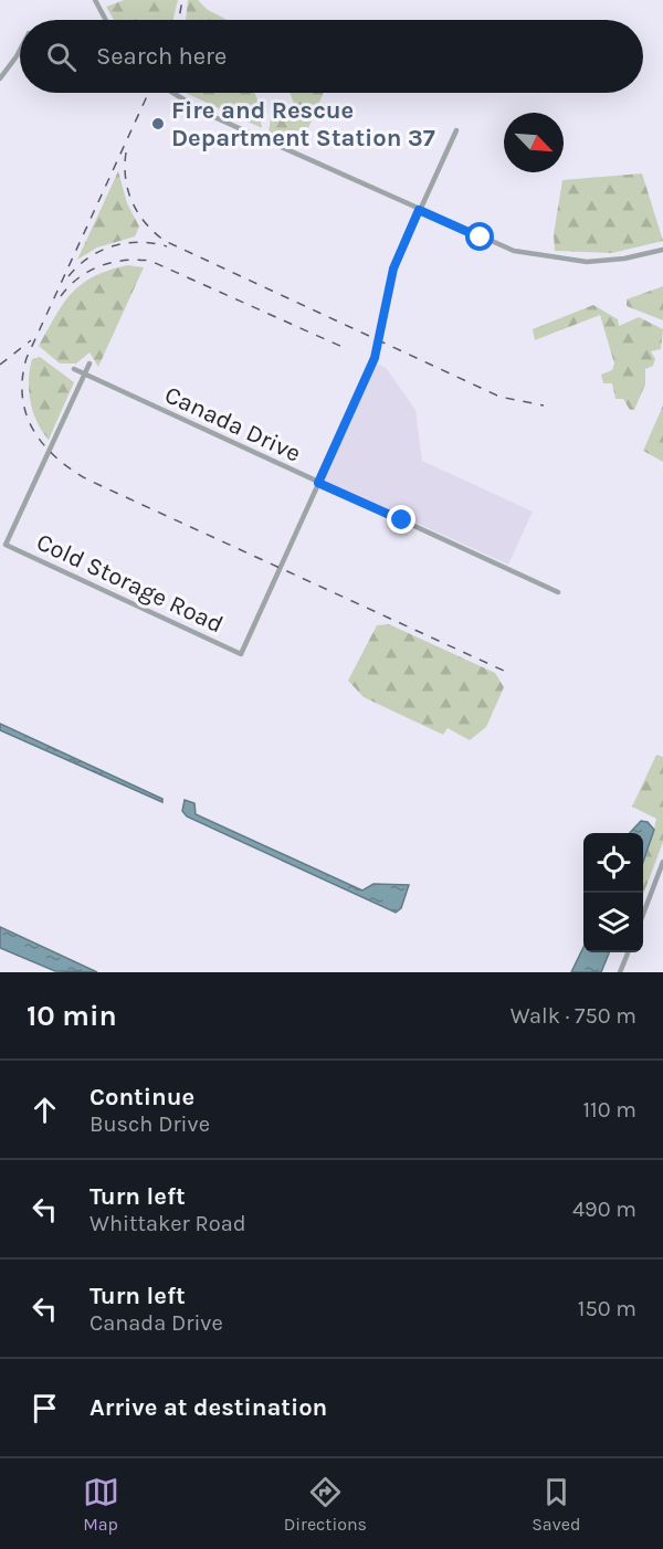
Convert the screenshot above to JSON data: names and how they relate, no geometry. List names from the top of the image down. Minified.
{"streets":{"street":["Canada Drive","Cold Storage Road"]},"crossings":[["Canada Drive","Cold Storage Road"]],"places":["Fire and Rescue Department Station 37"],"north":"bottom right","page":{"search":"Search here","heading":["10 min","Walk · 750 m"],"list":[["Continue","Busch Drive","110 m"],["Turn left","Whittaker Road","490 m"],["Turn left","Canada Drive","150 m"],"Arrive at destination"],"nav":["Map","Directions","Saved"]}}
